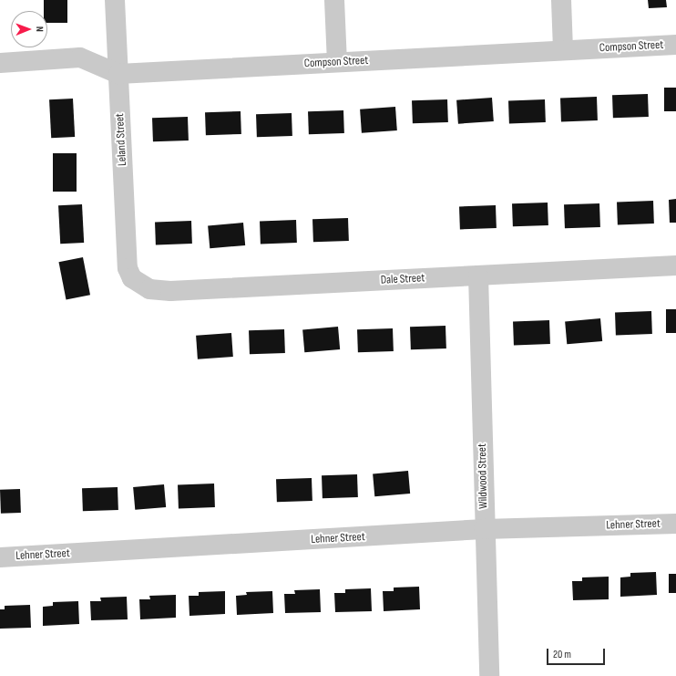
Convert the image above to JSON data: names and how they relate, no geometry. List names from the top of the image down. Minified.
{"streets":{"street":["Compson Street","Leland Street","Dale Street","Wildwood Street","Lehner Street"]},"crossings":[["Compson Street","Leland Street"],["Leland Street","Dale Street"],["Dale Street","Wildwood Street"],["Wildwood Street","Lehner Street"]],"scale_bar":"20 m","north":"right"}
